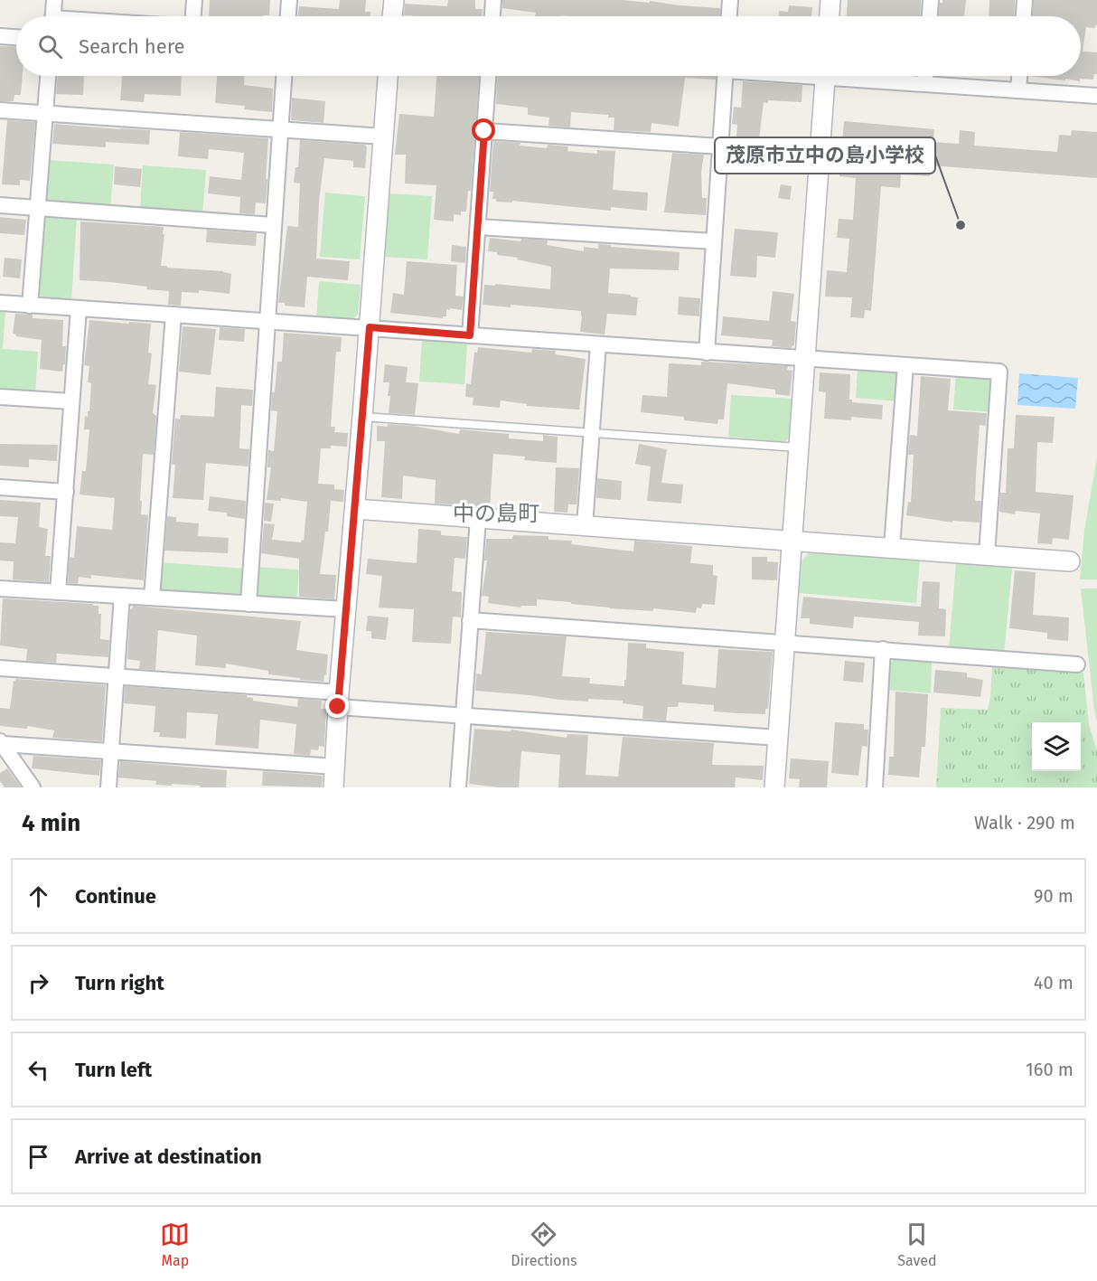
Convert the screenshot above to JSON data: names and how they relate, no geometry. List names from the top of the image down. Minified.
{"districts":["中の島町"],"places":["茂原市立中の島小学校"],"page":{"search":"Search here","heading":["4 min","Walk · 290 m"],"list":[["Continue","90 m"],["Turn right","40 m"],["Turn left","160 m"],"Arrive at destination"],"nav":["Map","Directions","Saved"]}}
